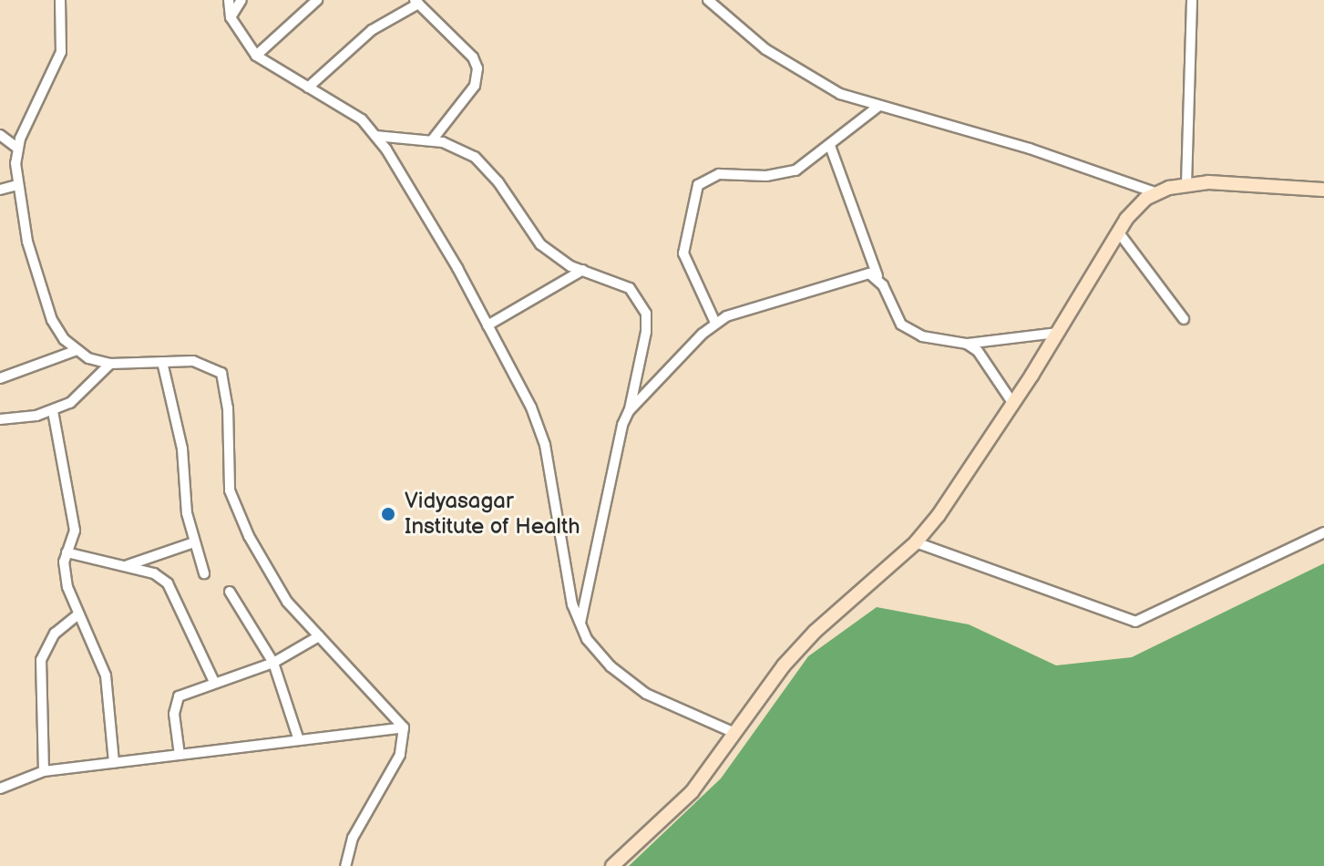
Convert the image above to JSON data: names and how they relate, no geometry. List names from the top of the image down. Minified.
{"places":["Vidyasagar Institute of Health"]}
